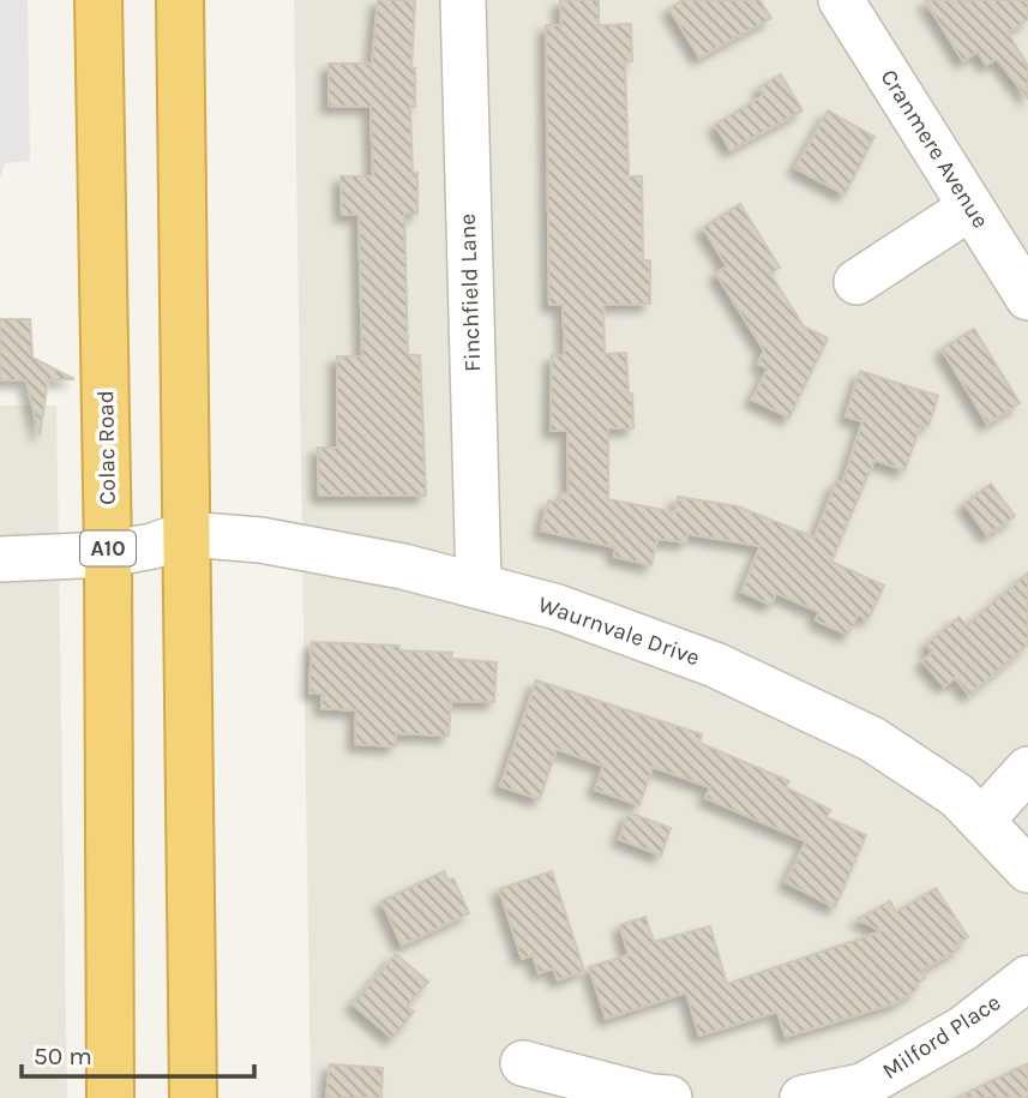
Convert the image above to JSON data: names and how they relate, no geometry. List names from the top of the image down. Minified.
{"streets":{"highway":["Colac Road","A10"],"street":["Cranmere Avenue","Finchfield Lane","Waurnvale Drive","Milford Place"]},"crossings":[["Finchfield Lane","Waurnvale Drive"],["Colac Road","Waurnvale Drive"]],"scale_bar":"50 m"}
